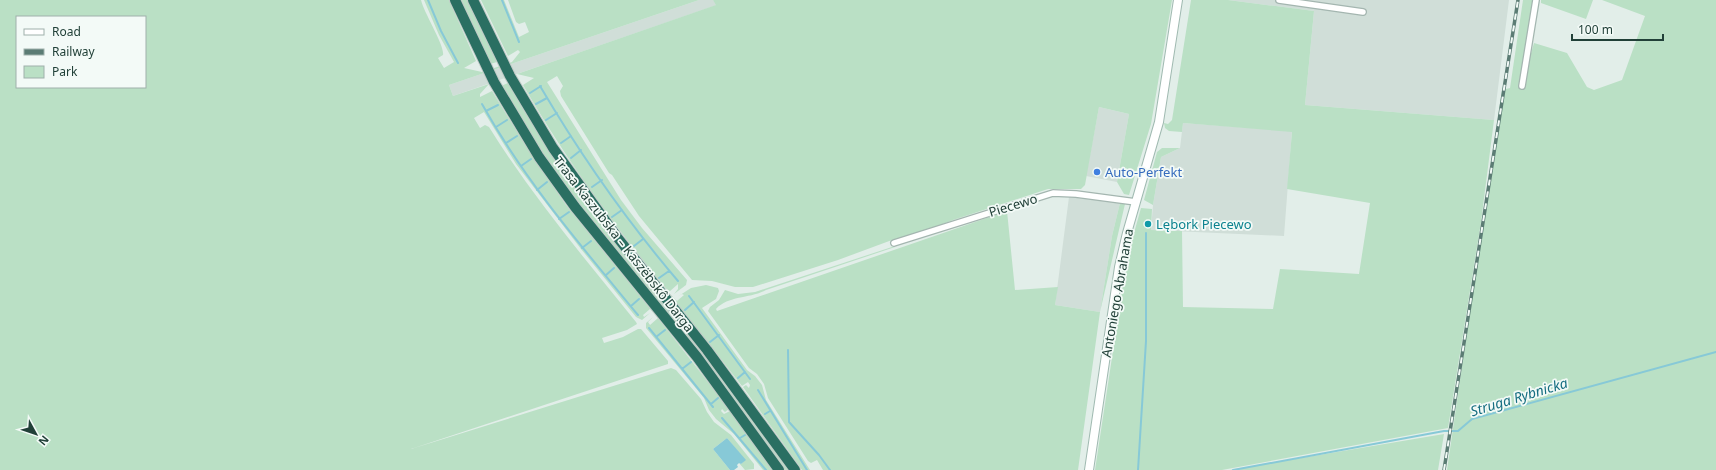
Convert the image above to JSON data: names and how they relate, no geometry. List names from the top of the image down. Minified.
{"streets":{"highway":["Trasa Kaszubska – Kaszëbskô Darga"],"main road":["Antoniego Abrahama"],"street":["Piecewo"]},"crossings":[["Piecewo","Antoniego Abrahama"]],"water":["Struga Rybnicka"],"places":["Auto-Perfekt","Lębork Piecewo"],"legend":["Road","Railway","Park"],"scale_bar":"100 m","north":"bottom right"}
